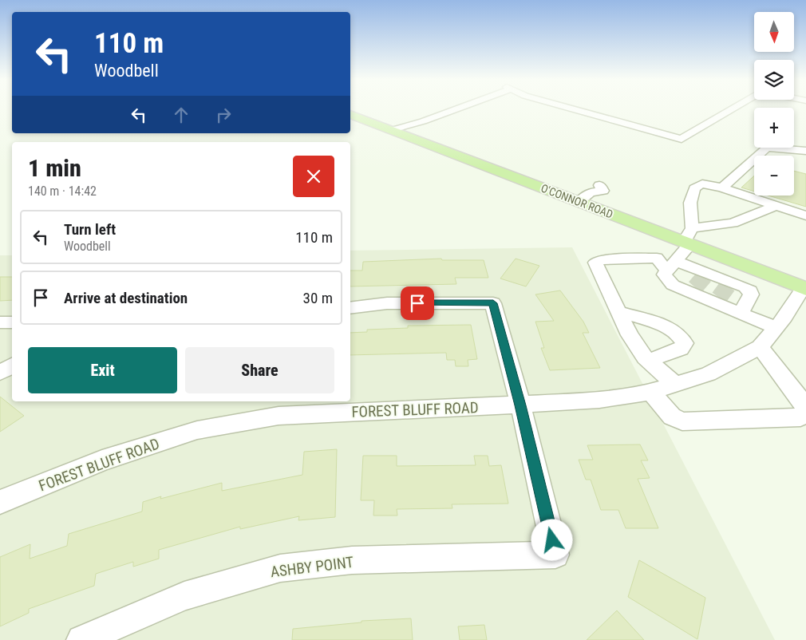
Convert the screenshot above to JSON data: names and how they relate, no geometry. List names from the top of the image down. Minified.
{"streets":{"main road":["O'CONNOR ROAD"],"street":["FOREST BLUFF ROAD","ASHBY POINT"]},"crossings":[["O'CONNOR ROAD","FOREST BLUFF ROAD"],["FOREST BLUFF ROAD","ASHBY POINT"]],"north":"bottom","page":{"map_buttons":["+","−"],"turn":["110 m","Woodbell"],"heading":["1 min","140 m · 14:42"],"list":[{"name":"Turn left","note":"Woodbell","value":"110 m"},{"name":"Arrive at destination","value":"30 m"}],"buttons":["Exit","Share"]}}
